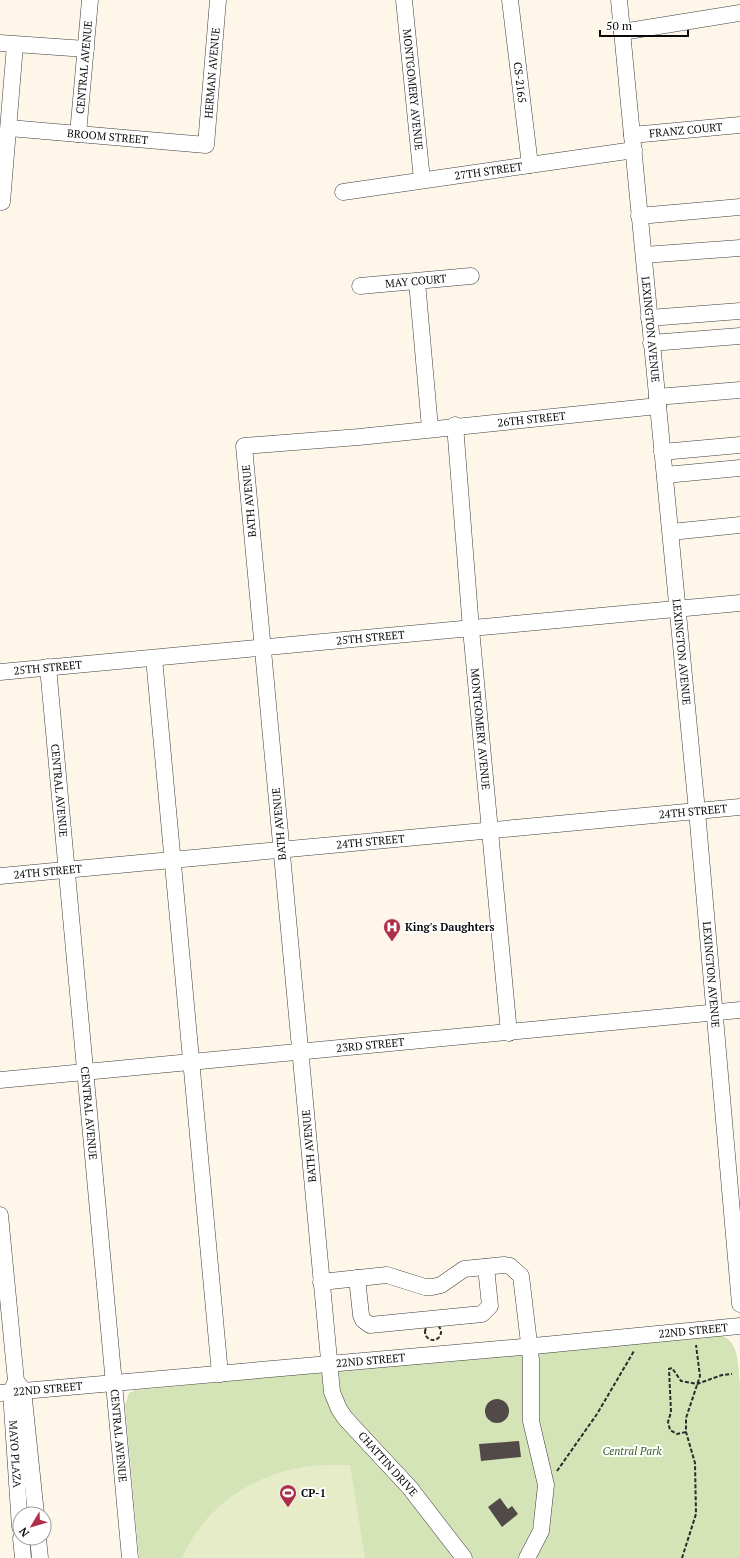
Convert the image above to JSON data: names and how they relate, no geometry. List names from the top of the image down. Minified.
{"streets":{"street":["CENTRAL AVENUE","HERMAN AVENUE","CS-2165","MONTGOMERY AVENUE","FRANZ COURT","BROOM STREET","27TH STREET","MAY COURT","LEXINGTON AVENUE","26TH STREET","BATH AVENUE","25TH STREET","24TH STREET","23RD STREET","22ND STREET","MAYO PLAZA","CHATTIN DRIVE"]},"crossings":[["CENTRAL AVENUE","BROOM STREET"],["CENTRAL AVENUE","25TH STREET"],["CENTRAL AVENUE","24TH STREET"],["CENTRAL AVENUE","23RD STREET"],["CENTRAL AVENUE","22ND STREET"],["HERMAN AVENUE","BROOM STREET"],["CS-2165","27TH STREET"],["MONTGOMERY AVENUE","27TH STREET"],["MONTGOMERY AVENUE","26TH STREET"],["MONTGOMERY AVENUE","25TH STREET"],["MONTGOMERY AVENUE","24TH STREET"],["MONTGOMERY AVENUE","23RD STREET"],["FRANZ COURT","27TH STREET"],["FRANZ COURT","LEXINGTON AVENUE"],["27TH STREET","LEXINGTON AVENUE"],["LEXINGTON AVENUE","26TH STREET"],["LEXINGTON AVENUE","25TH STREET"],["LEXINGTON AVENUE","24TH STREET"],["LEXINGTON AVENUE","23RD STREET"],["26TH STREET","BATH AVENUE"],["BATH AVENUE","25TH STREET"],["BATH AVENUE","24TH STREET"],["BATH AVENUE","23RD STREET"],["BATH AVENUE","22ND STREET"],["BATH AVENUE","CHATTIN DRIVE"],["22ND STREET","MAYO PLAZA"],["22ND STREET","CHATTIN DRIVE"]],"parks":["Central Park"],"places":{"hospital":["King's Daughters"],"sports":["CP-1"]},"scale_bar":"50 m","north":"bottom left"}
